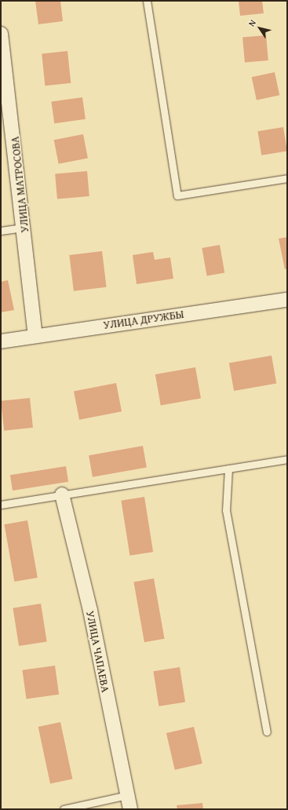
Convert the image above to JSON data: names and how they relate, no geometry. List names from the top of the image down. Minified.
{"streets":{"street":["УЛИЦА МАТРОСОВА","УЛИЦА ДРУЖБЫ","УЛИЦА ЧАПАЕВА"]},"crossings":[["УЛИЦА МАТРОСОВА","УЛИЦА ДРУЖБЫ"]],"north":"top left"}
